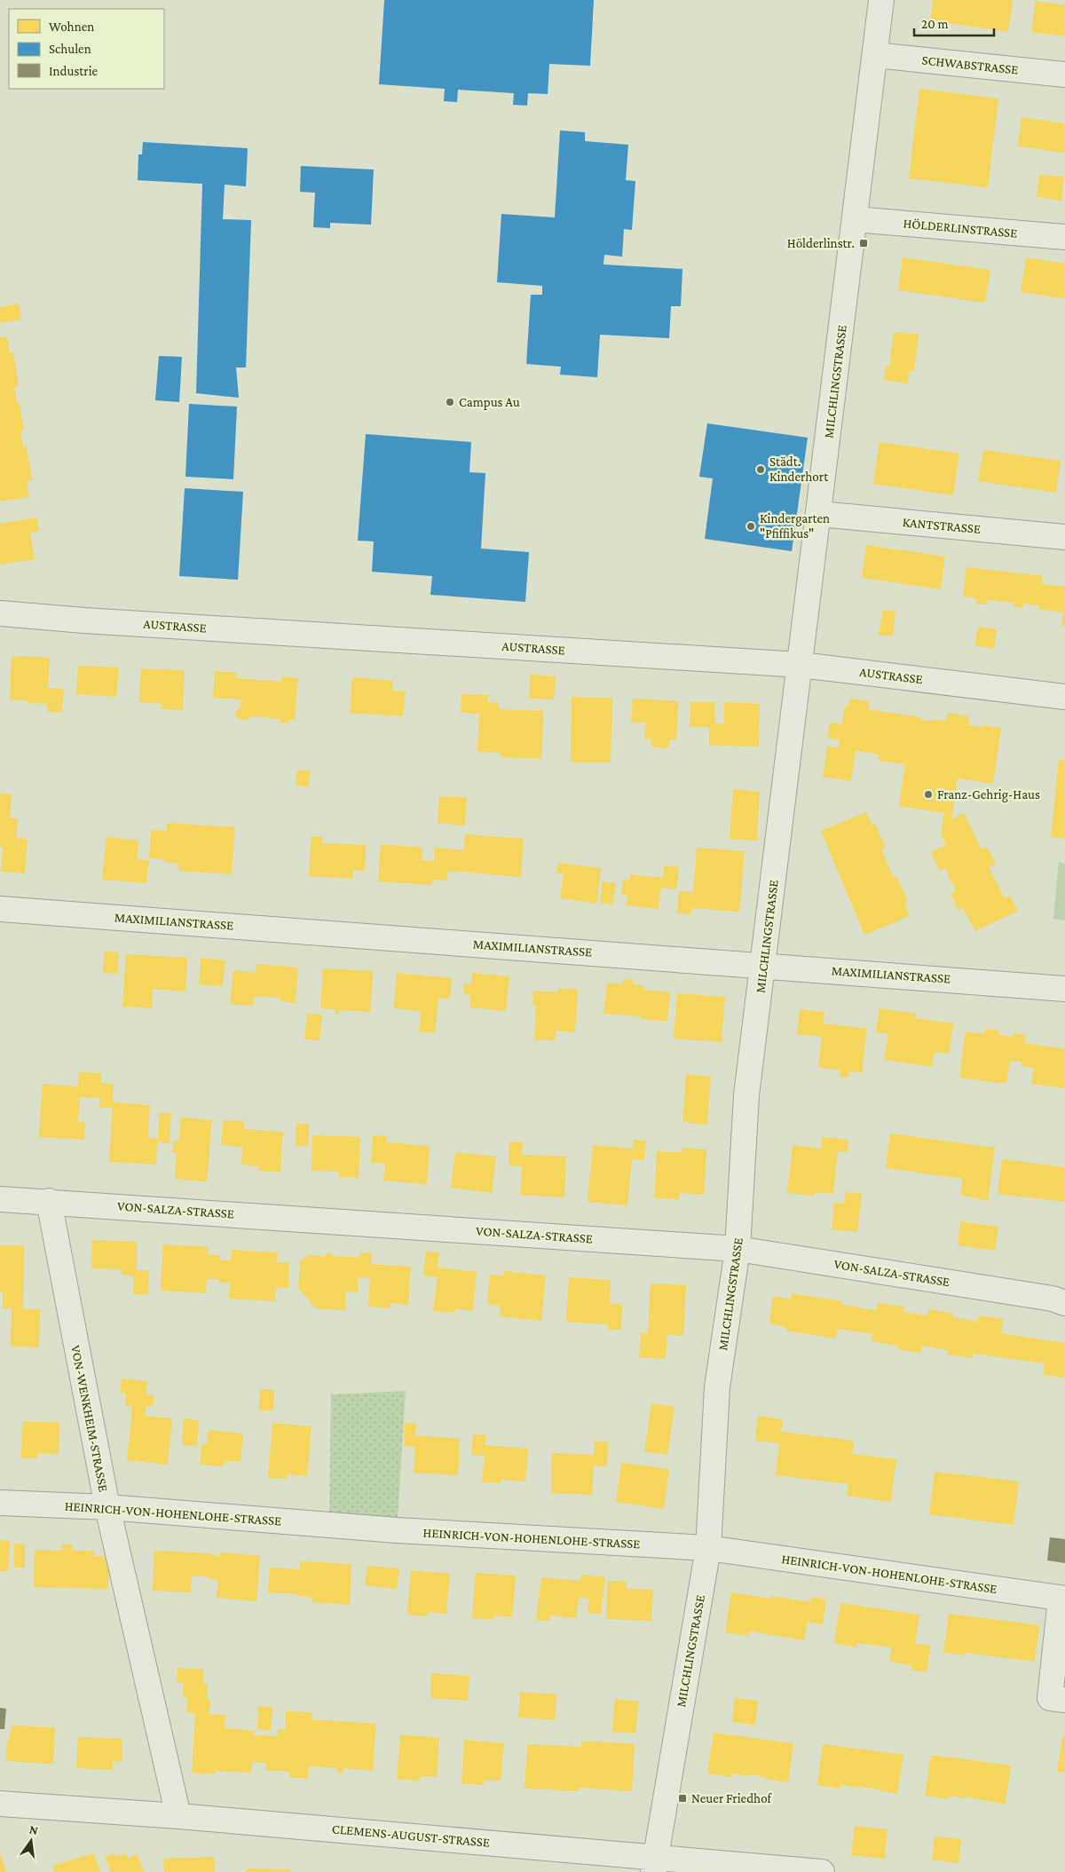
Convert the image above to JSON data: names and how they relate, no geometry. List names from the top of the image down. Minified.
{"streets":{"street":["SCHWABSTRASSE","HÖLDERLINSTRASSE","MILCHLINGSTRASSE","KANTSTRASSE","AUSTRASSE","MAXIMILIANSTRASSE","VON-SALZA-STRASSE","VON-WENKHEIM-STRASSE","HEINRICH-VON-HOHENLOHE-STRASSE","CLEMENS-AUGUST-STRASSE"]},"crossings":[["SCHWABSTRASSE","MILCHLINGSTRASSE"],["HÖLDERLINSTRASSE","MILCHLINGSTRASSE"],["MILCHLINGSTRASSE","KANTSTRASSE"],["MILCHLINGSTRASSE","AUSTRASSE"],["MILCHLINGSTRASSE","MAXIMILIANSTRASSE"],["MILCHLINGSTRASSE","VON-SALZA-STRASSE"],["MILCHLINGSTRASSE","HEINRICH-VON-HOHENLOHE-STRASSE"],["MILCHLINGSTRASSE","CLEMENS-AUGUST-STRASSE"],["VON-SALZA-STRASSE","VON-WENKHEIM-STRASSE"],["VON-WENKHEIM-STRASSE","HEINRICH-VON-HOHENLOHE-STRASSE"],["VON-WENKHEIM-STRASSE","CLEMENS-AUGUST-STRASSE"]],"places":{"transit":["Hölderlinstr.","Neuer Friedhof"],"other":["Campus Au","Städt. Kinderhort","Kindergarten \"Pfiffikus\"","Franz-Gehrig-Haus"]},"legend":["Wohnen","Schulen","Industrie"],"scale_bar":"20 m","north":"top"}
